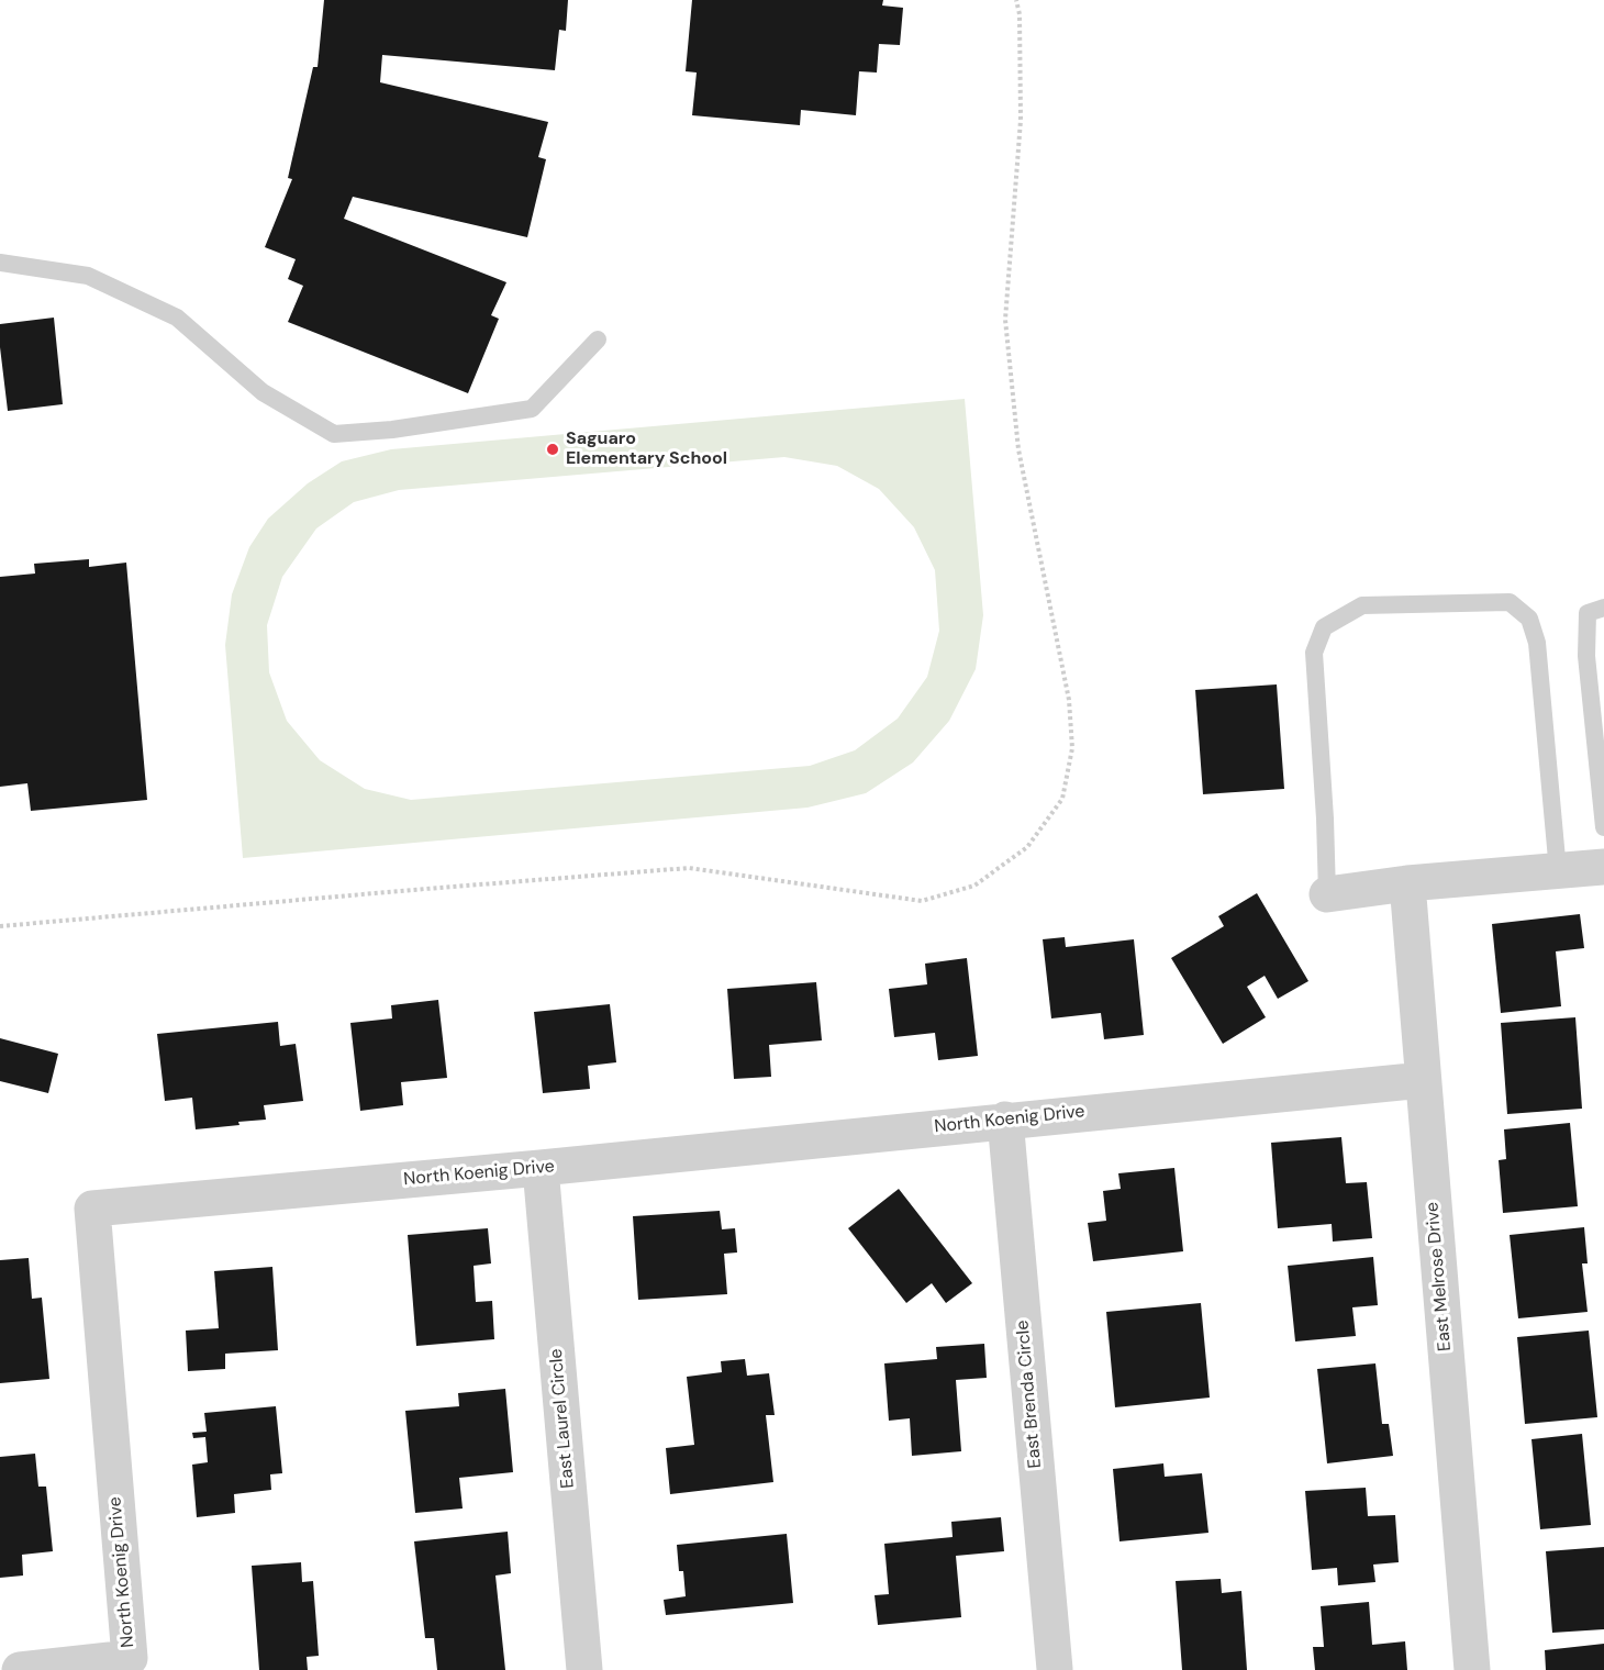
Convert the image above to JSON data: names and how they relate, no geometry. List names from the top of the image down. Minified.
{"streets":{"street":["North Koenig Drive","East Melrose Drive","East Brenda Circle","East Laurel Circle"]},"crossings":[["North Koenig Drive","East Melrose Drive"],["North Koenig Drive","East Brenda Circle"],["North Koenig Drive","East Laurel Circle"]],"places":["Saguaro Elementary School"]}
